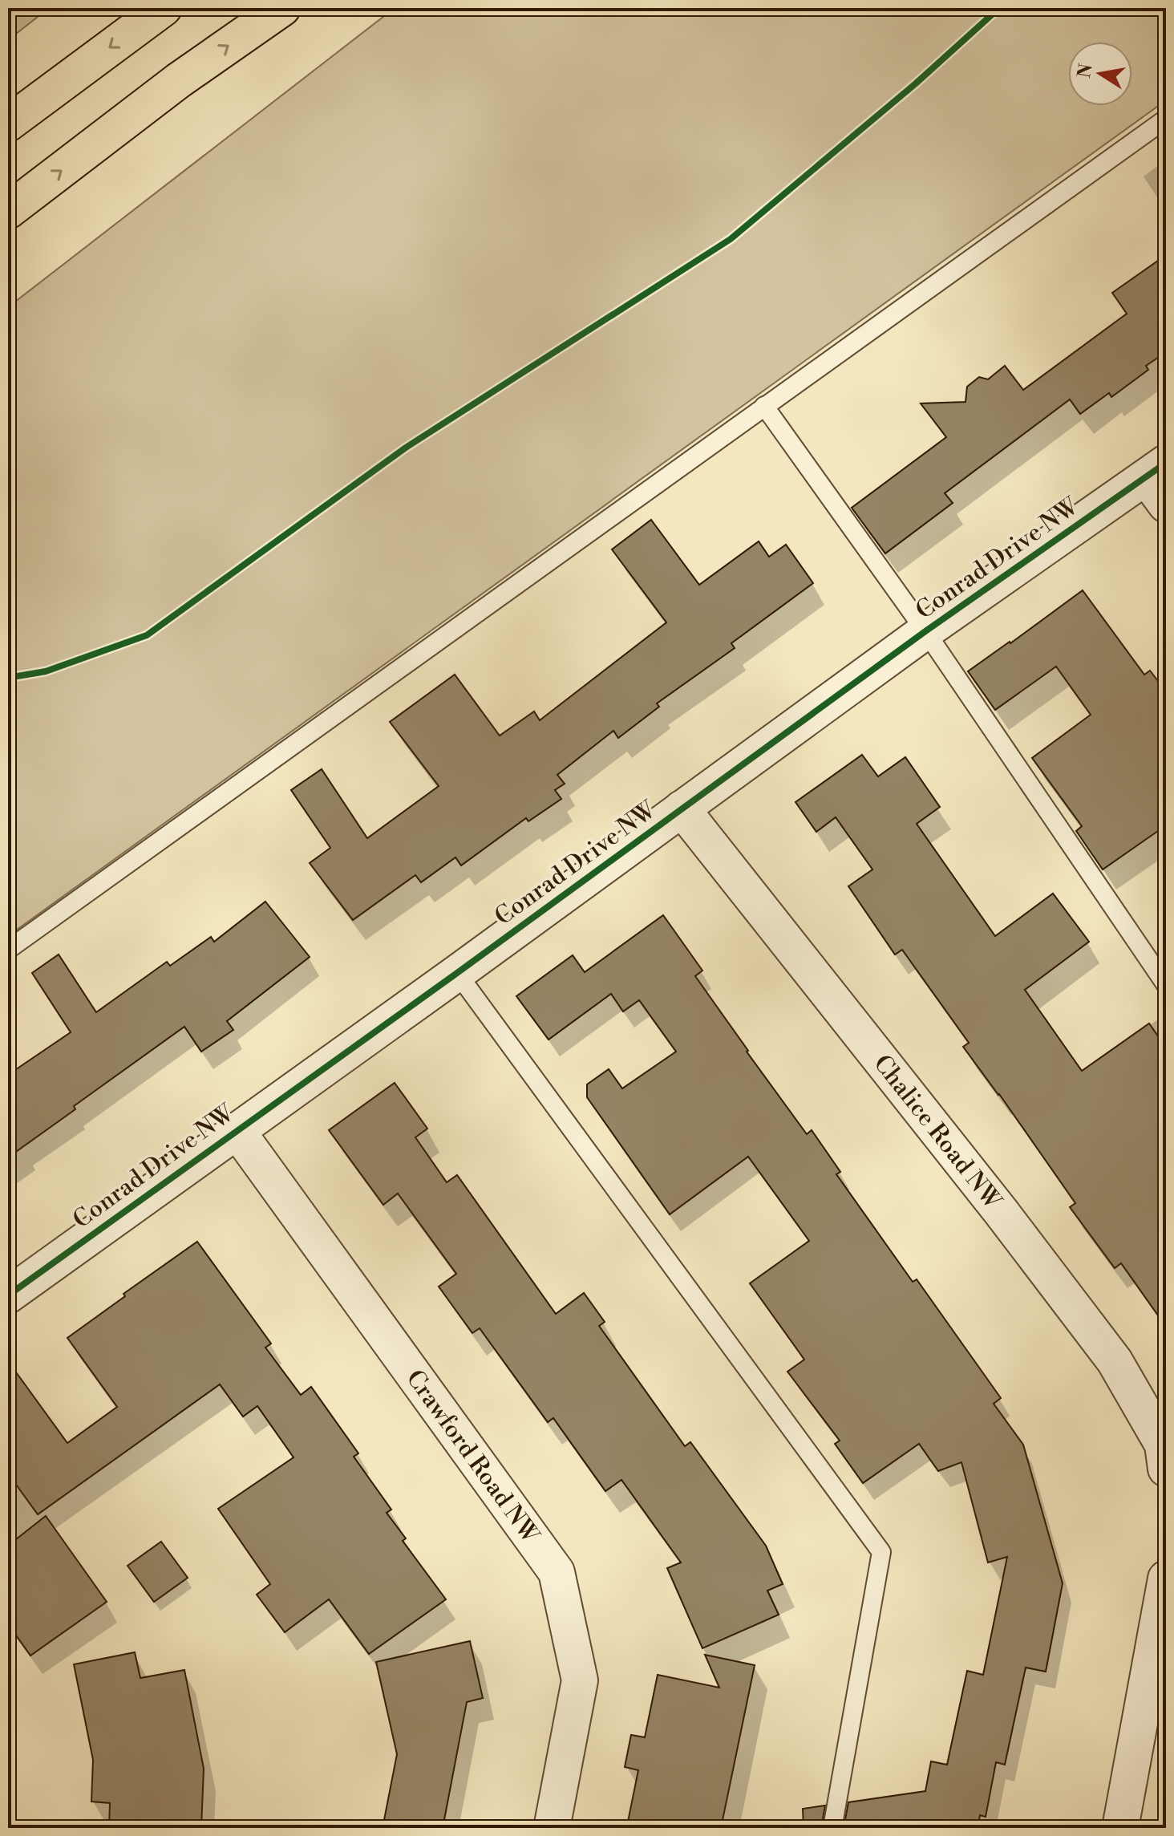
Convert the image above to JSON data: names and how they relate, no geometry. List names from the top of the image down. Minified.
{"streets":{"street":["Conrad Drive NW","Chalice Road NW","Crawford Road NW"]},"crossings":[["Conrad Drive NW","Chalice Road NW"],["Conrad Drive NW","Crawford Road NW"]],"north":"left"}
